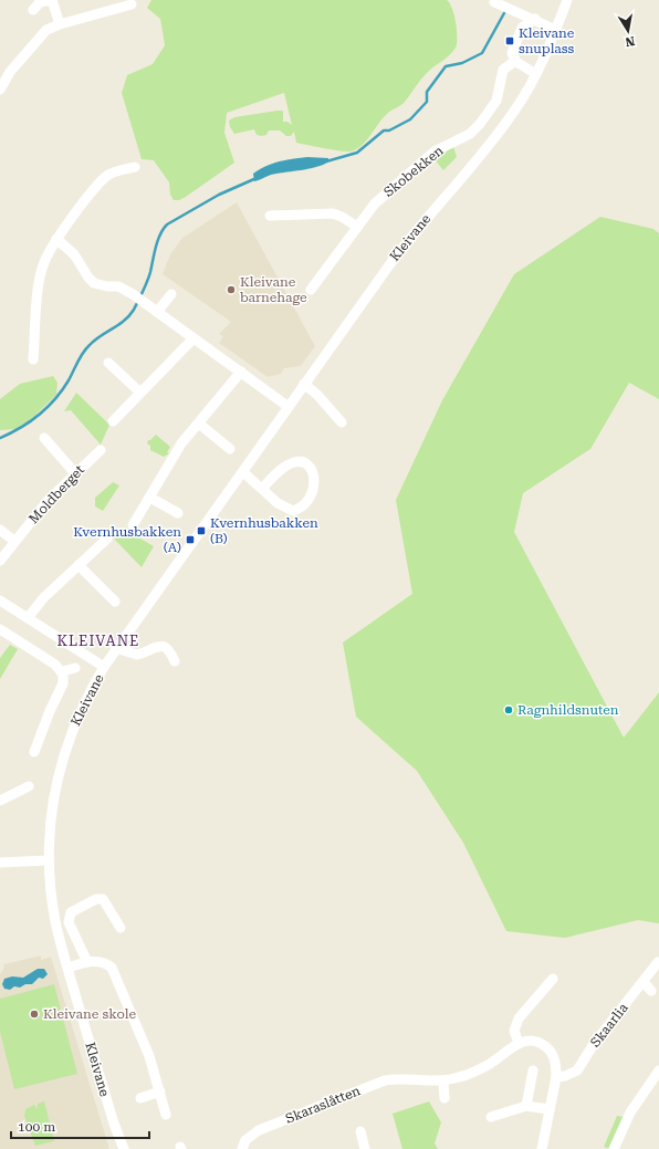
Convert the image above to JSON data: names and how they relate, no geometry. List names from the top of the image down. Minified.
{"streets":{"street":["Skobekken","Kleivane","Moldberget","Skaarlia","Skaraslåtten"]},"districts":["KLEIVANE"],"places":{"transit":["Kleivane snuplass","Kvernhusbakken (B)","Kvernhusbakken (A)"],"other":["Kleivane barnehage","Ragnhildsnuten","Kleivane skole"]},"scale_bar":"100 m","north":"bottom"}
